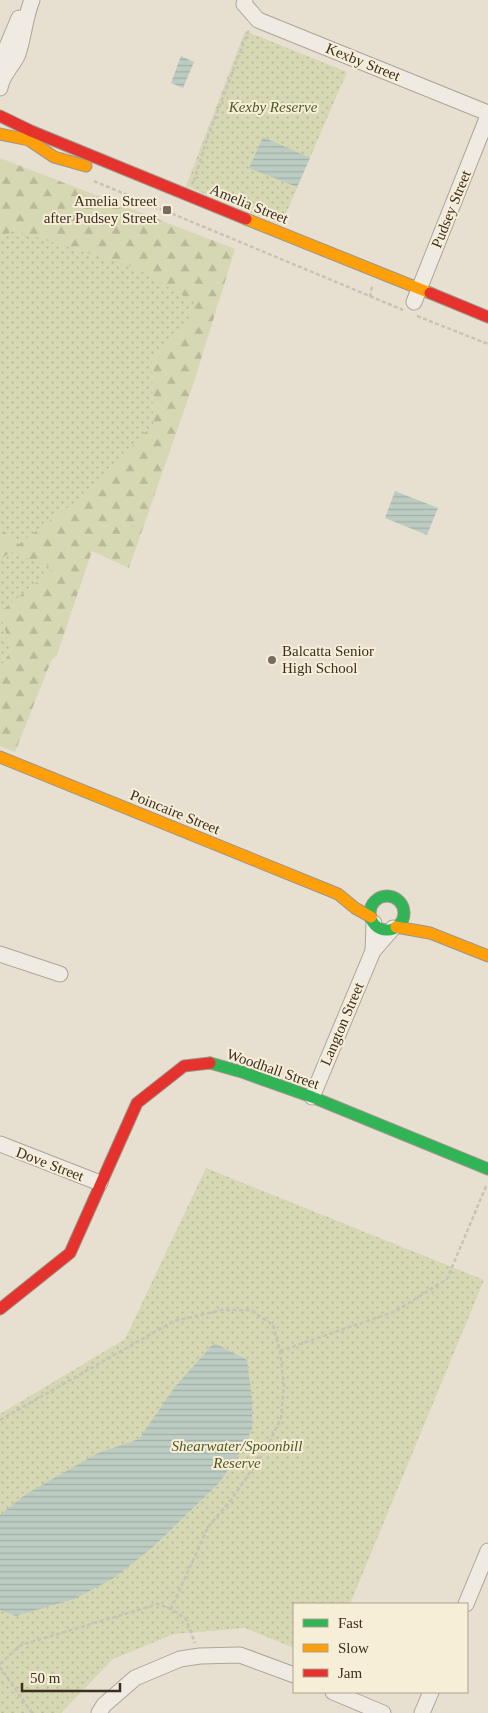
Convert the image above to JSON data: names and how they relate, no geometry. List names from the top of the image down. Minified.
{"streets":{"street":["Kexby Street","Amelia Street","Pudsey Street","Poincaire Street","Langton Street","Woodhall Street","Dove Street"]},"crossings":[["Kexby Street","Pudsey Street"],["Amelia Street","Pudsey Street"],["Poincaire Street","Langton Street"],["Langton Street","Woodhall Street"],["Woodhall Street","Dove Street"]],"parks":["Kexby Reserve","Shearwater/Spoonbill Reserve"],"places":{"transit":["Amelia Street after Pudsey Street"],"other":["Balcatta Senior High School"]},"legend":["Fast","Slow","Jam"],"scale_bar":"50 m"}
